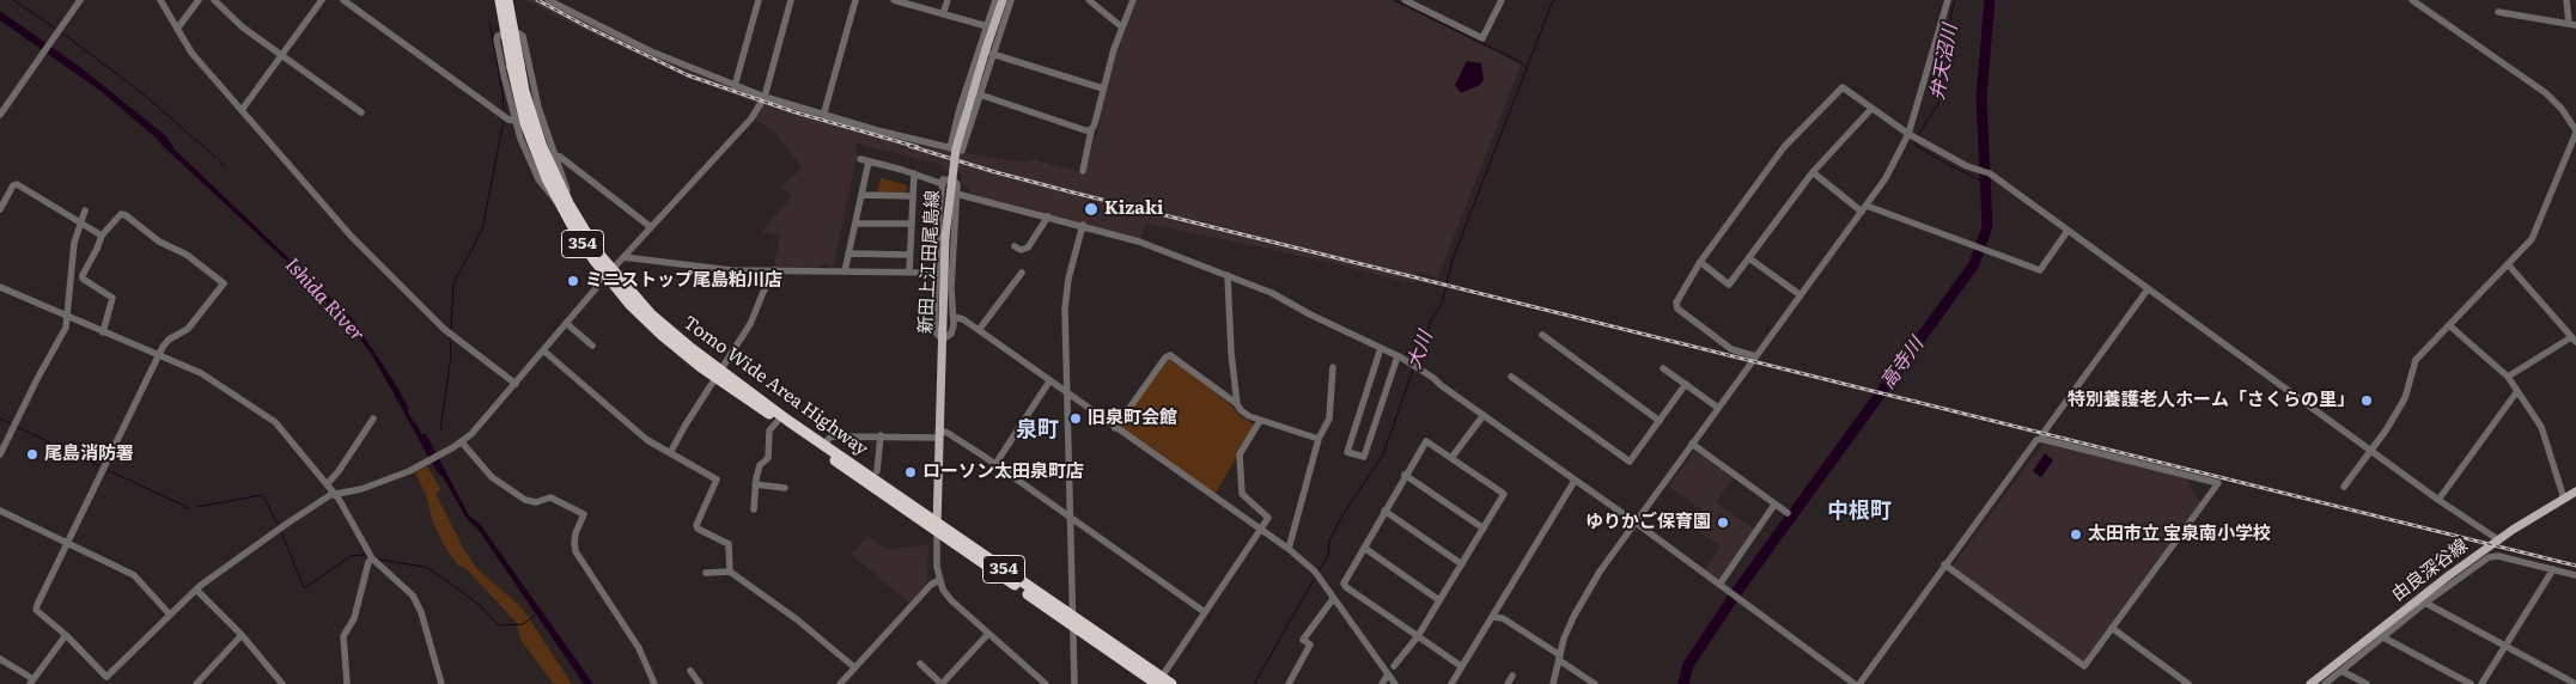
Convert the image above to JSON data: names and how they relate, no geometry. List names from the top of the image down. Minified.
{"streets":{"highway":["354","Tomo Wide Area Highway"],"main road":["新田上江田尾島線","由良深谷線"]},"crossings":[["新田上江田尾島線","Tomo Wide Area Highway"]],"districts":["泉町","中根町"],"water":["弁天沼川","Ishida River","大川","高寺川"],"places":["Kizaki","ミニストップ尾島粕川店","特別養護老人ホーム「さくらの里」","旧泉町会館","尾島消防署","ローソン太田泉町店","ゆりかご保育園","太田市立 宝泉南小学校"]}
